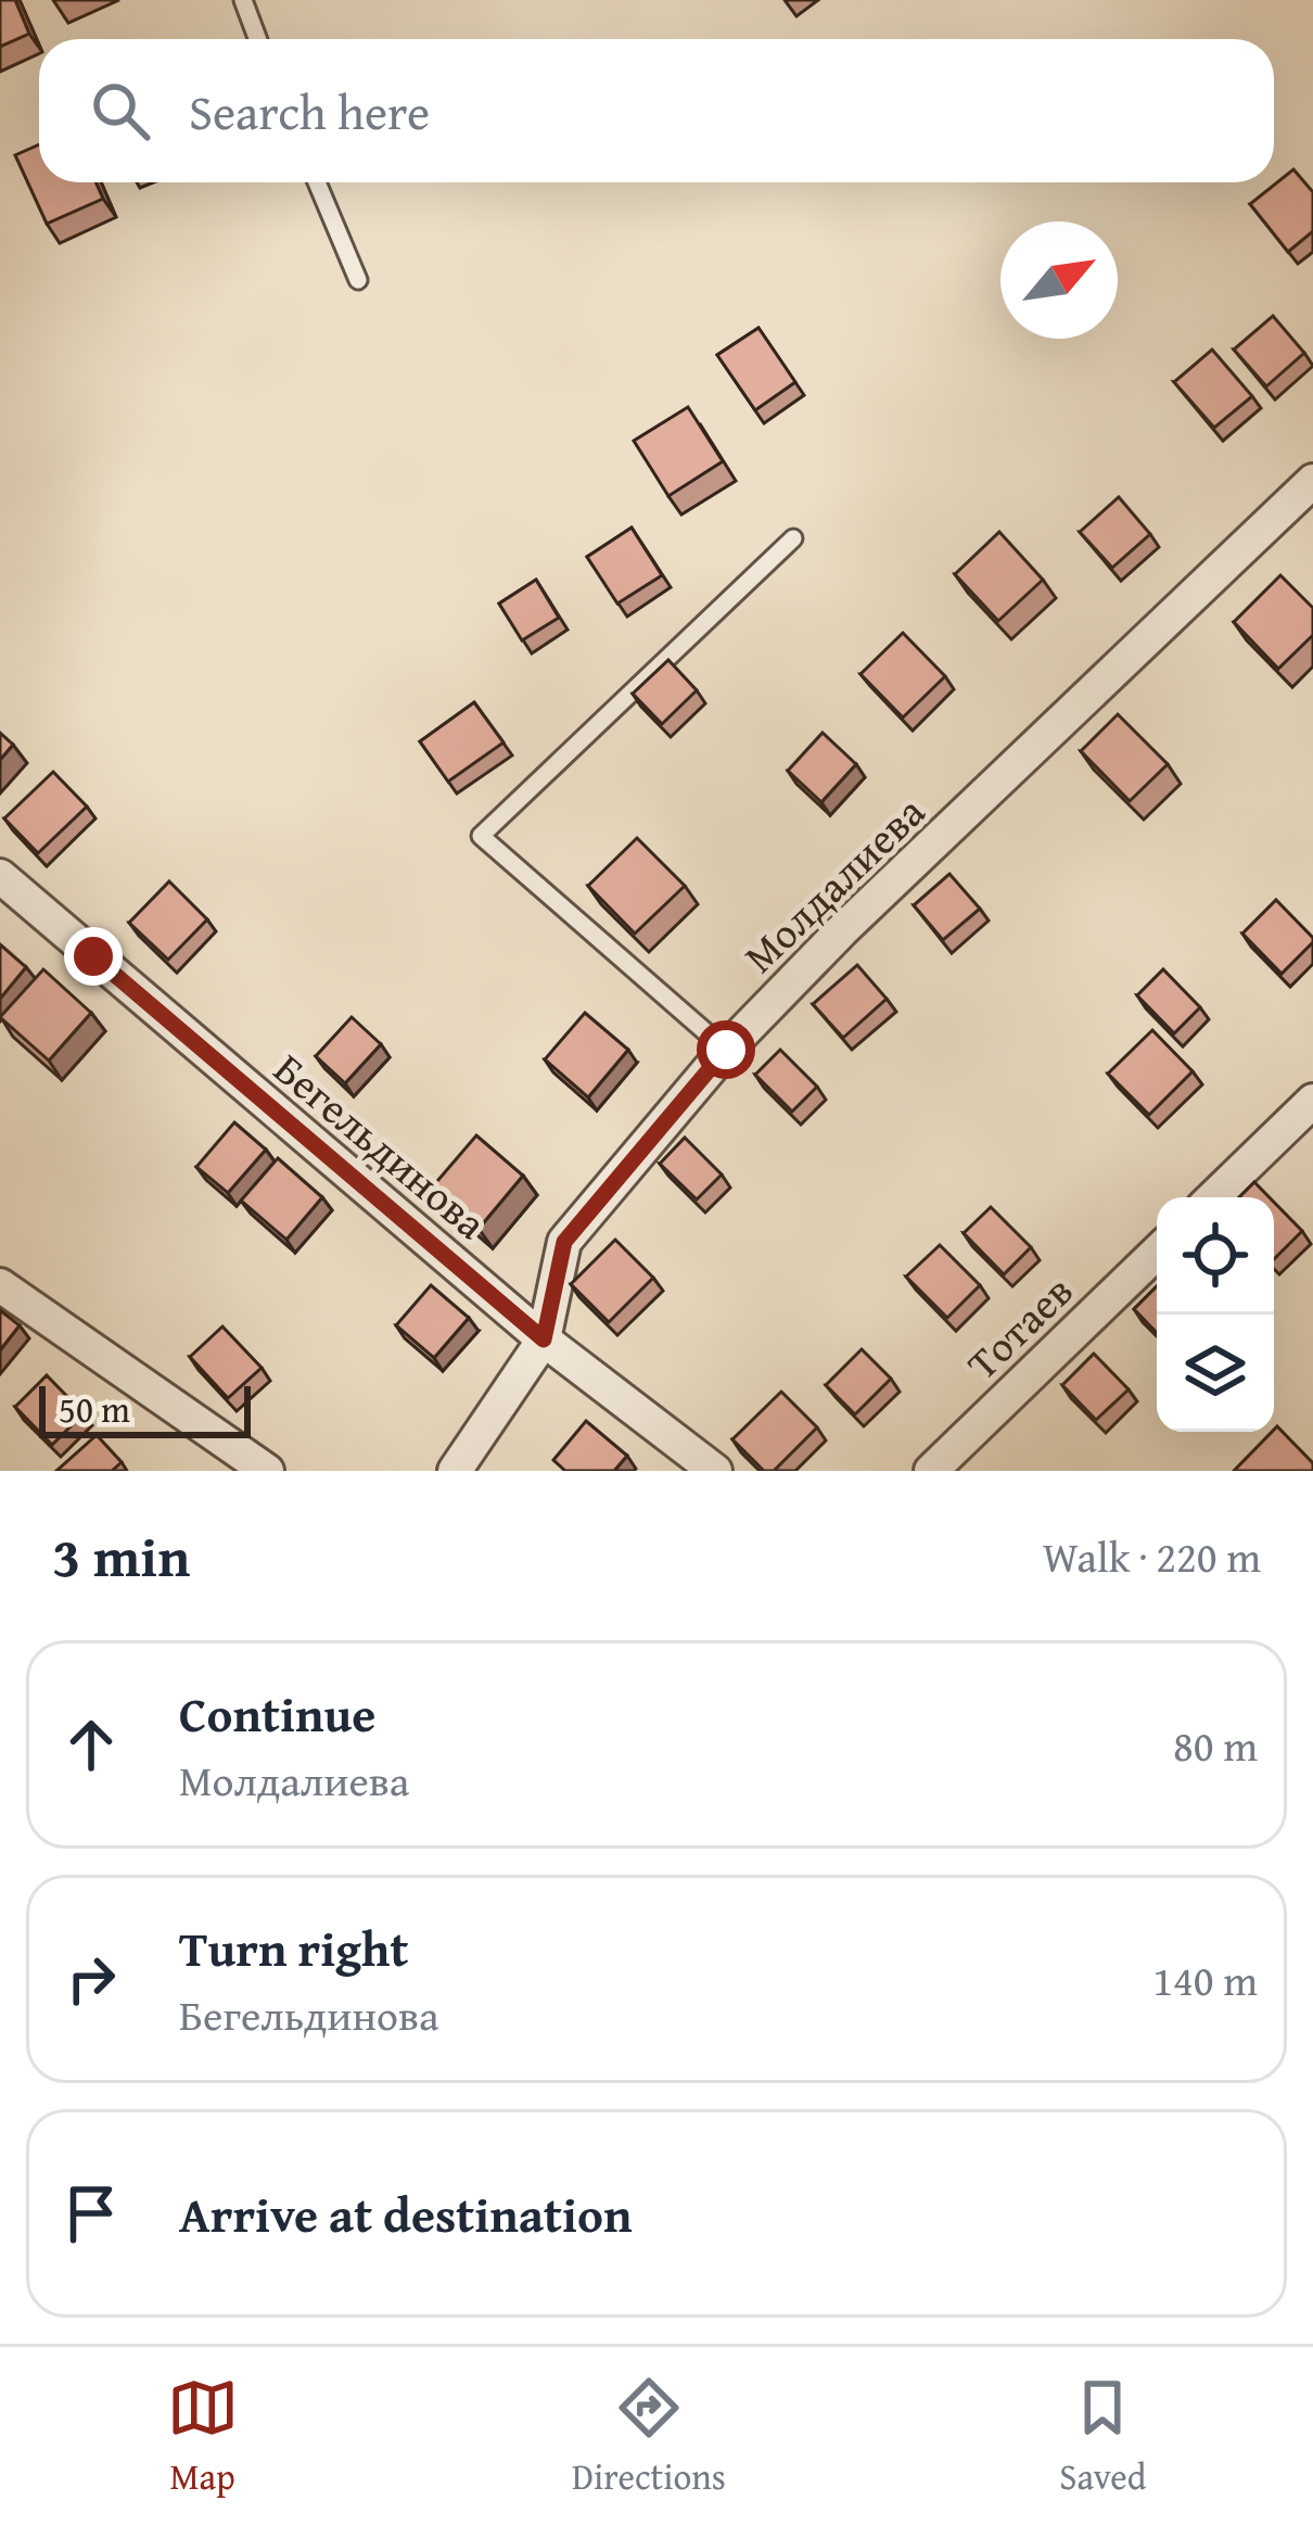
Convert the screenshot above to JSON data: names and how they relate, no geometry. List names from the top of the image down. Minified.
{"streets":{"street":["Молдалиева","Бегельдинова","Тотаев"]},"crossings":[["Молдалиева","Бегельдинова"]],"scale_bar":"50 m","north":"top right","page":{"search":"Search here","scale":"50 m","heading":["3 min","Walk · 220 m"],"list":[["Continue","Молдалиева","80 m"],["Turn right","Бегельдинова","140 m"],"Arrive at destination"],"nav":["Map","Directions","Saved"]}}
